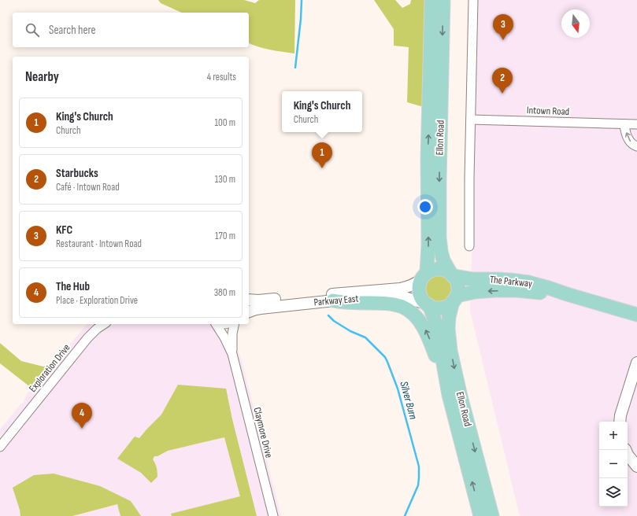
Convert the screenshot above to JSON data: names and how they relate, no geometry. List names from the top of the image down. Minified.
{"streets":{"main road":["Ellon Road","The Parkway"],"street":["Intown Road","Parkway East","Exploration Drive","Claymore Drive"]},"crossings":[["Ellon Road","The Parkway"],["Ellon Road","Parkway East"],["The Parkway","Parkway East"]],"water":["Silver Burn"],"north":"bottom","page":{"search":"Search here","pins":["3","2","1","4"],"heading":["Nearby","4 results"],"popup":["King's Church","Church"],"list":[{"mark":"1","name":"King's Church","note":"Church","value":"100 m"},{"mark":"2","name":"Starbucks","note":"Café · Intown Road","value":"130 m"},{"mark":"3","name":"KFC","note":"Restaurant · Intown Road","value":"170 m"},{"mark":"4","name":"The Hub","note":"Place · Exploration Drive","value":"380 m"}],"map_buttons":["+","−"]}}
